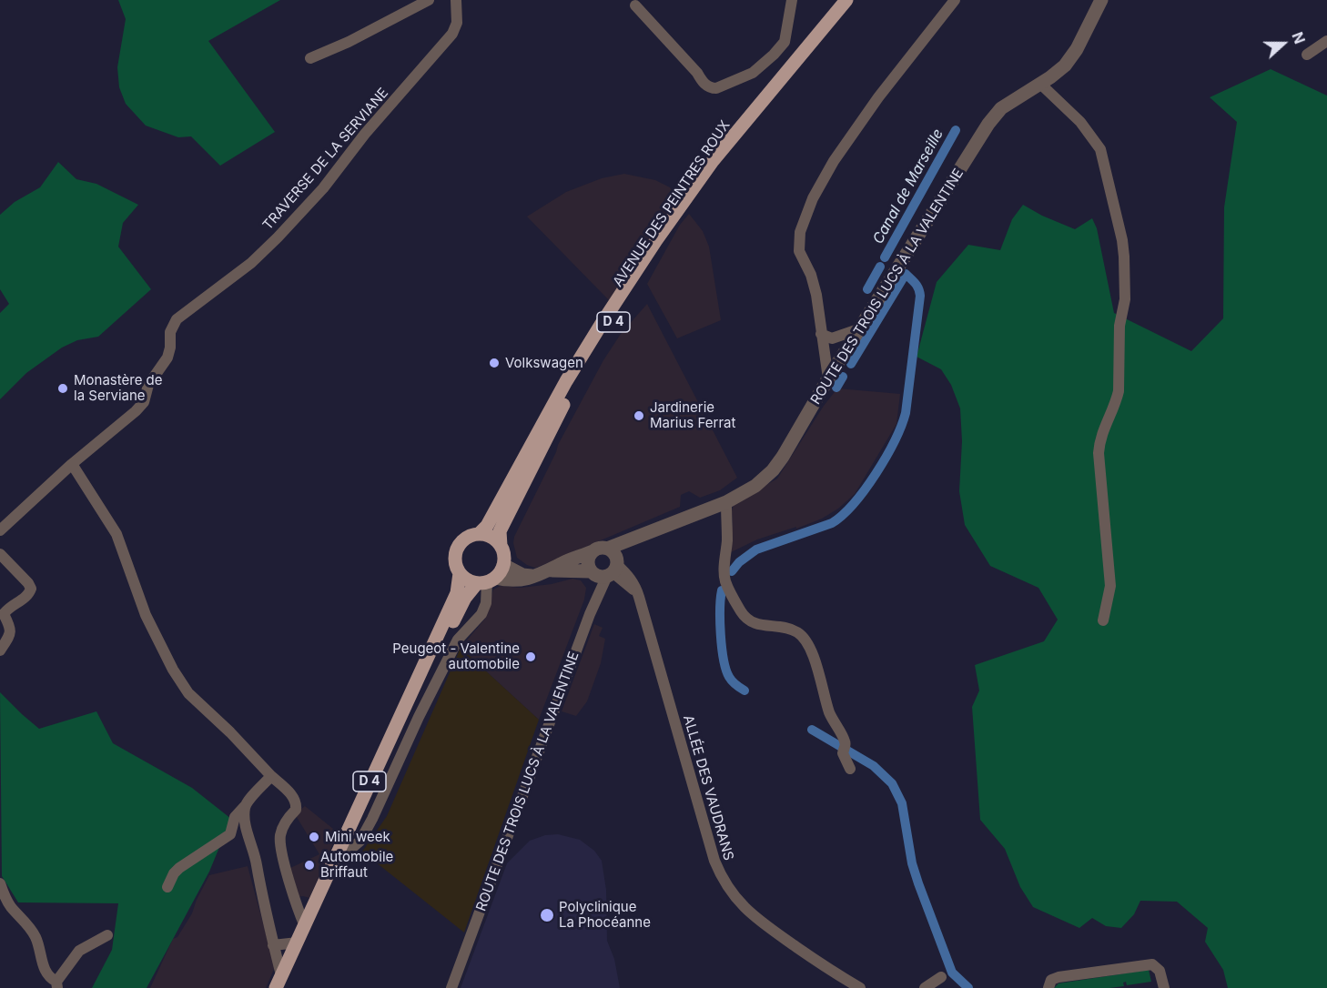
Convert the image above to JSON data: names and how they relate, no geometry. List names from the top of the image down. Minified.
{"streets":{"main road":["AVENUE DES PEINTRES ROUX","D 4"],"street":["TRAVERSE DE LA SERVIANE","ROUTE DES TROIS LUCS À LA VALENTINE","ALLÉE DES VAUDRANS"]},"crossings":[["AVENUE DES PEINTRES ROUX","D 4"],["ROUTE DES TROIS LUCS À LA VALENTINE","ALLÉE DES VAUDRANS"]],"water":["Canal de Marseille"],"places":["Volkswagen","Monastère de la Serviane","Jardinerie Marius Ferrat","Peugeot - Valentine automobile","Mini week","Automobile Briffaut","Polyclinique La Phocéanne"],"north":"right"}
